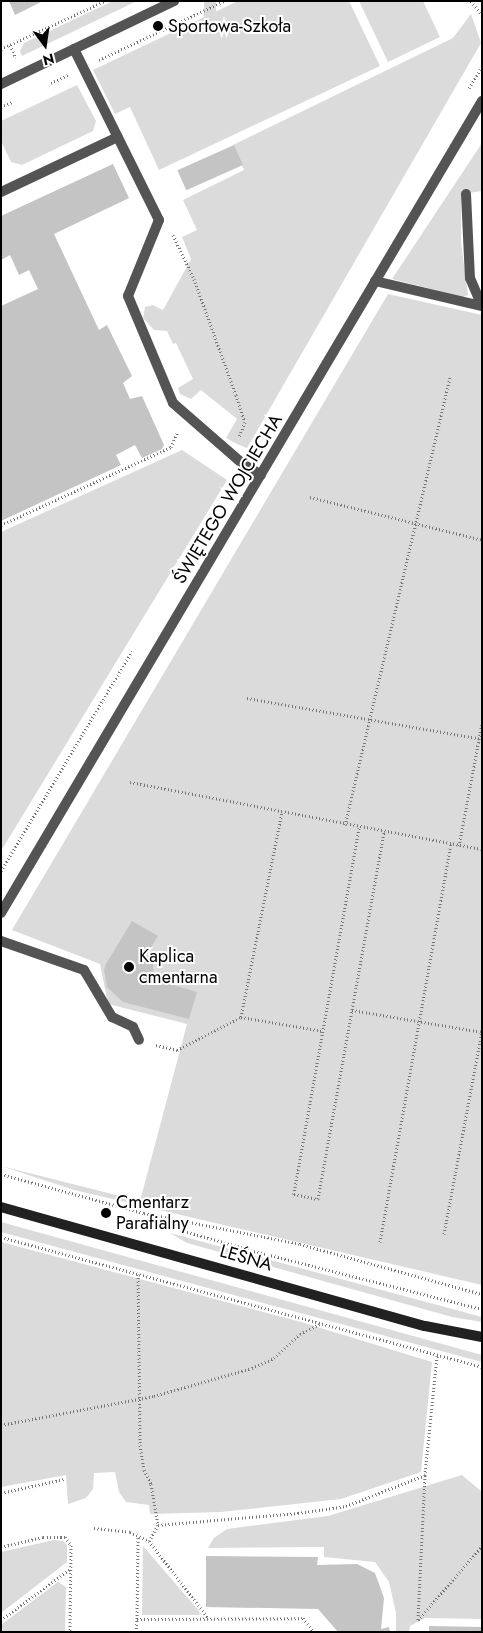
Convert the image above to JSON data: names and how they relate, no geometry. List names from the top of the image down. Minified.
{"streets":{"street":["ŚWIĘTEGO WOJCIECHA","LEŚNA"]},"places":["Sportowa-Szkoła","Kaplica cmentarna","Cmentarz Parafialny"],"north":"bottom"}
